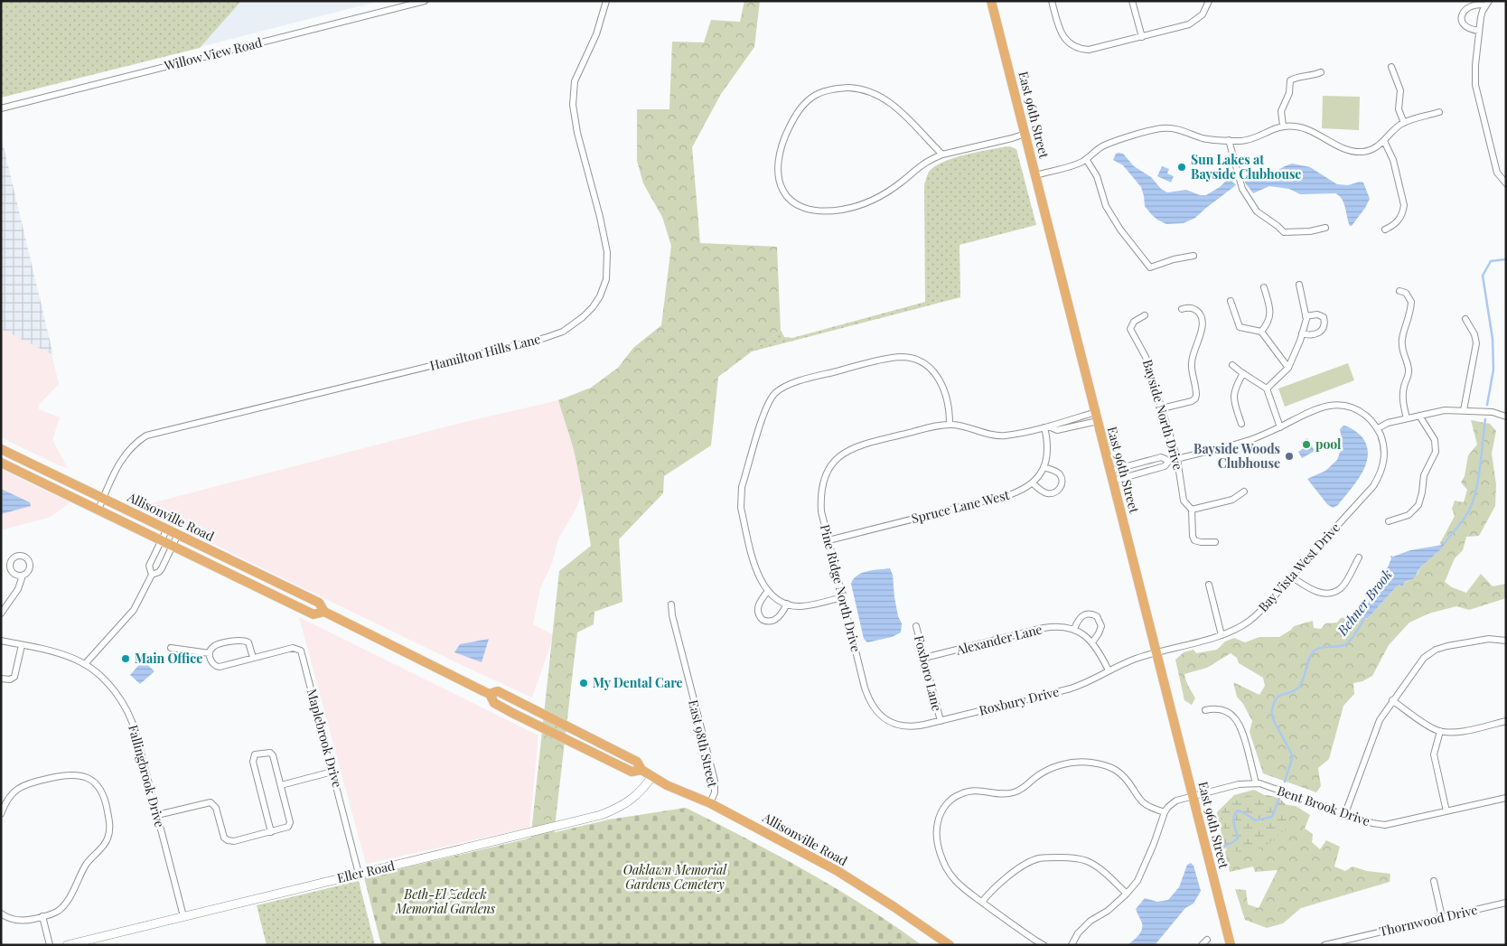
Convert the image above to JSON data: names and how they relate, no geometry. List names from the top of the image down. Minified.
{"streets":{"main road":["East 96th Street","Allisonville Road"],"street":["Willow View Road","Hamilton Hills Lane","Bayside North Drive","Spruce Lane West","Bay Vista West Drive","Pine Ridge North Drive","Alexander Lane","Foxboro Lane","Roxbury Drive","Maplebrook Drive","East 98th Street","Fallingbrook Drive","Bent Brook Drive","Eller Road","Thornwood Drive"]},"crossings":[["East 96th Street","Bay Vista West Drive"],["East 96th Street","Roxbury Drive"],["East 96th Street","Bent Brook Drive"],["Hamilton Hills Lane","Allisonville Road"],["Spruce Lane West","Pine Ridge North Drive"],["Allisonville Road","East 98th Street"],["Allisonville Road","Eller Road"],["Bay Vista West Drive","Roxbury Drive"],["Pine Ridge North Drive","Roxbury Drive"],["Alexander Lane","Foxboro Lane"],["Foxboro Lane","Roxbury Drive"],["Maplebrook Drive","Eller Road"],["Fallingbrook Drive","Eller Road"]],"water":["Behner Brook"],"parks":["Oaklawn Memorial Gardens Cemetery","Beth-El Zedeck Memorial Gardens"],"places":["Sun Lakes at Bayside Clubhouse","pool","Bayside Woods Clubhouse","Main Office","My Dental Care"]}
